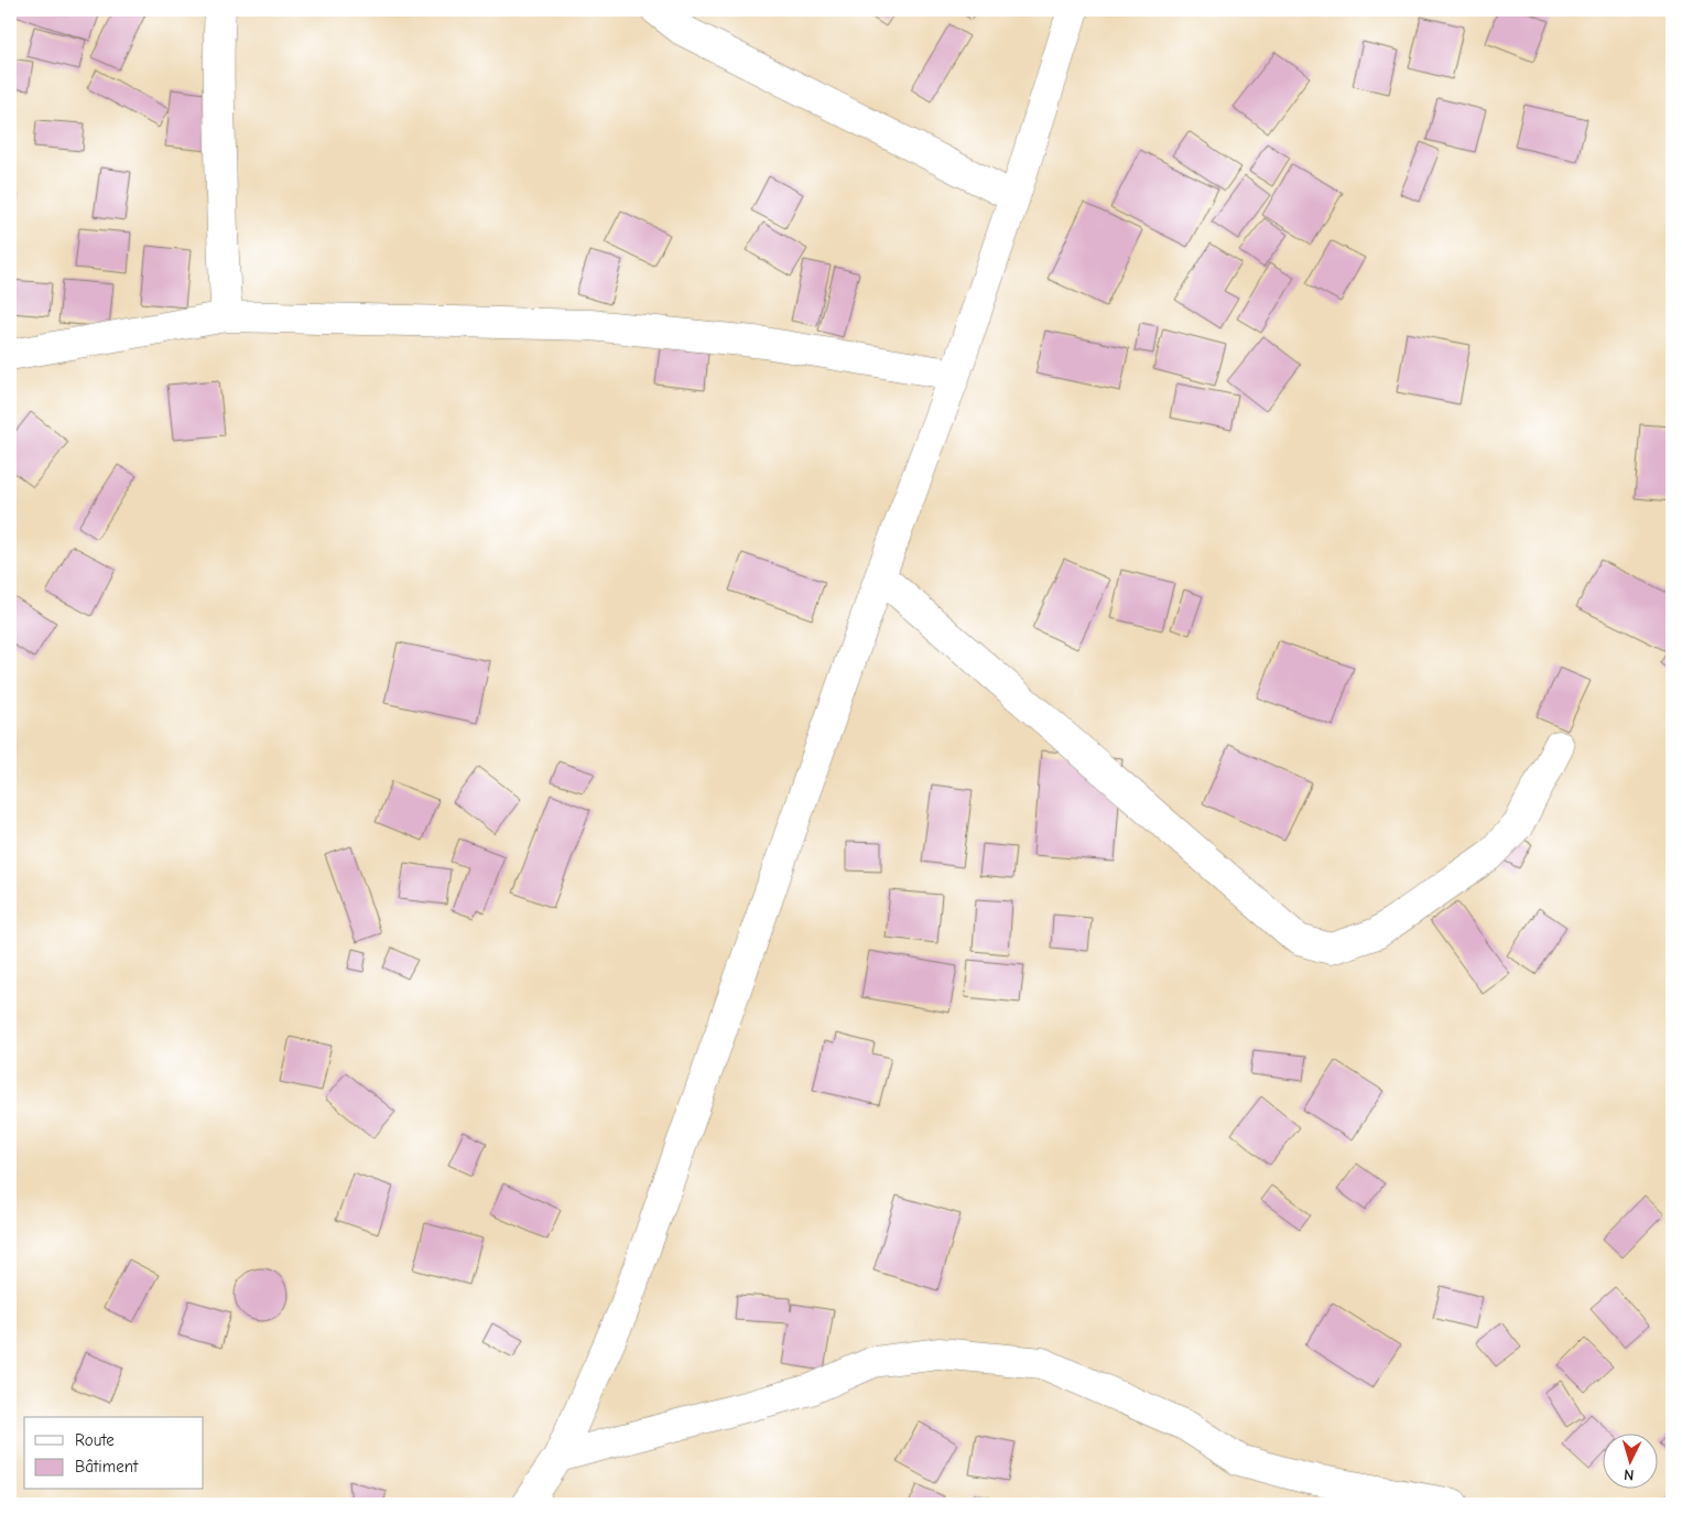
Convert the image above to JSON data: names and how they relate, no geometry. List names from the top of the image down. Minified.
{"legend":["Route","Bâtiment"],"north":"bottom"}
